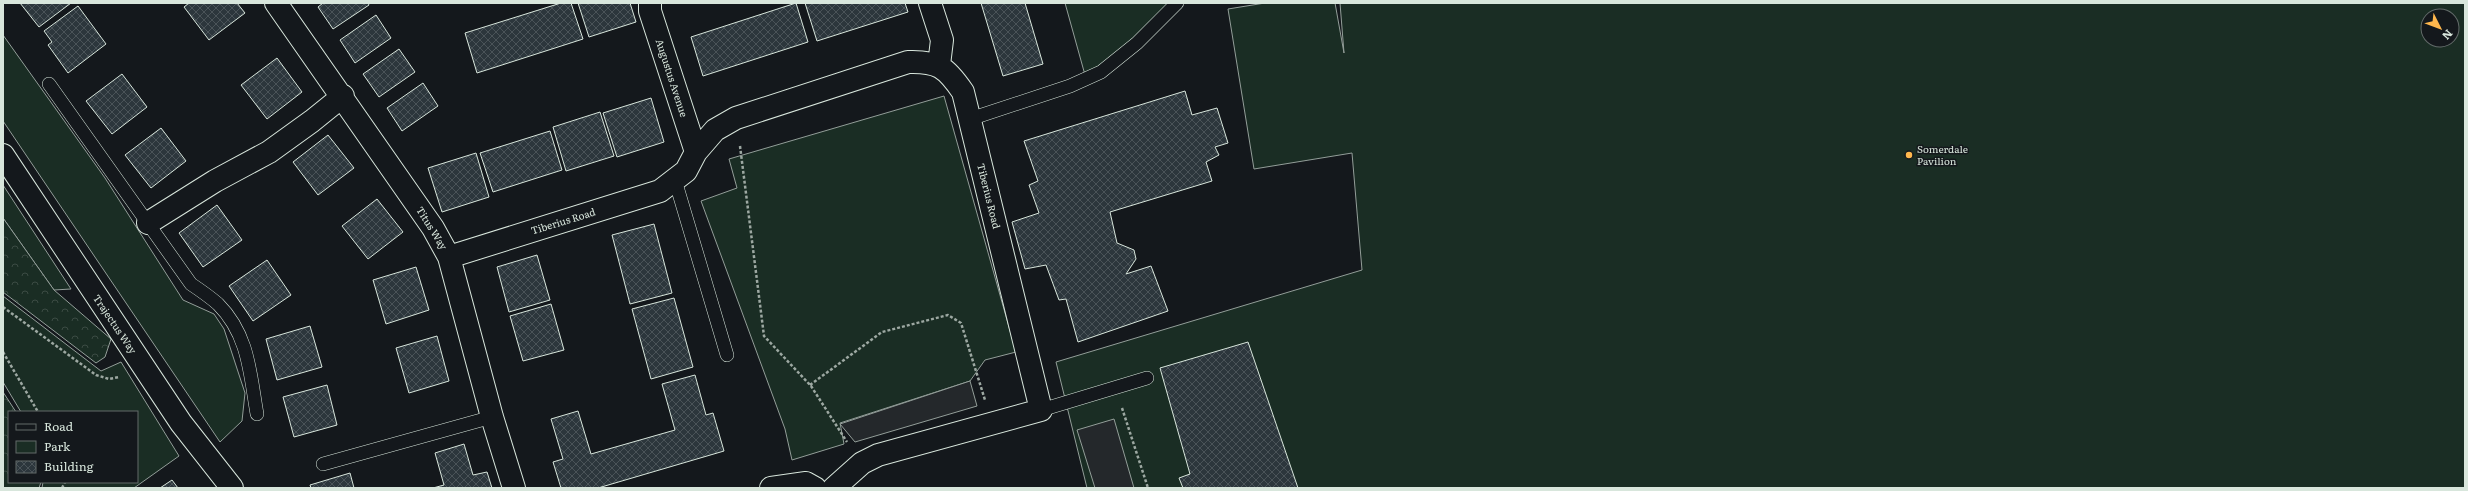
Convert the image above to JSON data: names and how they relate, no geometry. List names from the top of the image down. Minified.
{"streets":{"street":["Augustus Avenue","Tiberius Road","Titus Way","Trajectus Way"]},"crossings":[["Augustus Avenue","Tiberius Road"],["Tiberius Road","Titus Way"]],"places":["Somerdale Pavilion"],"legend":["Road","Park","Building"],"north":"bottom right"}
